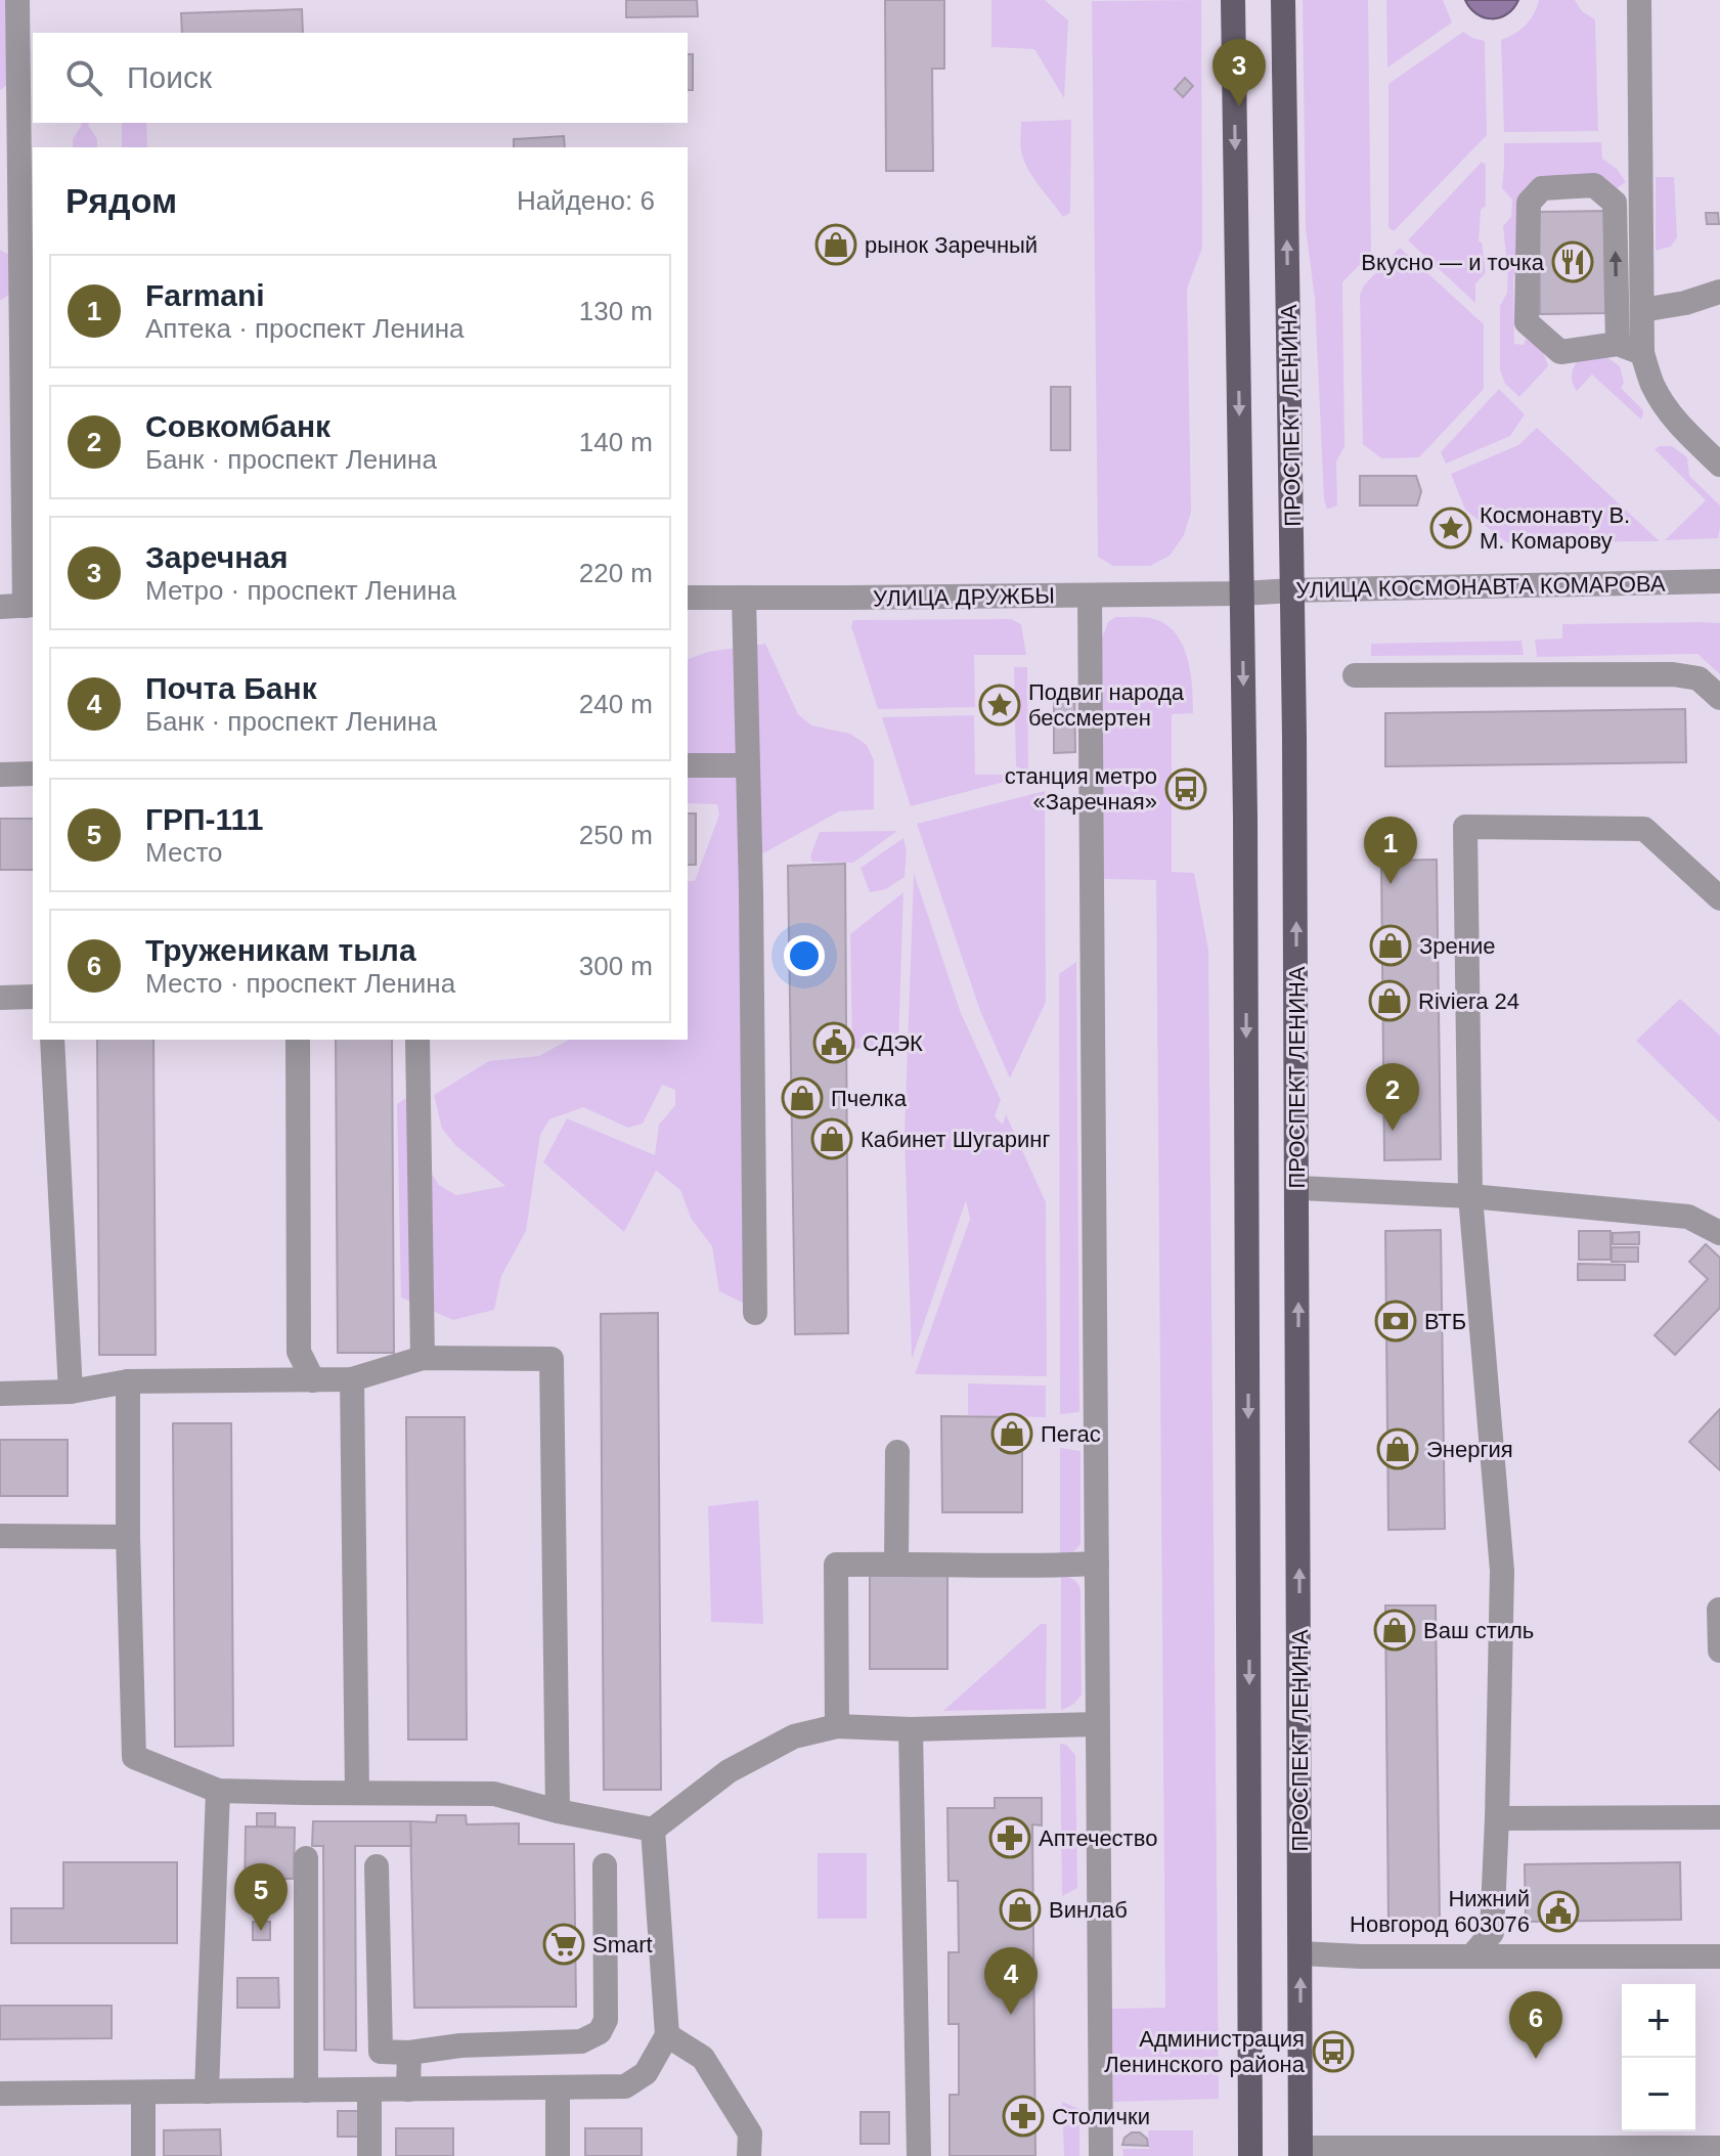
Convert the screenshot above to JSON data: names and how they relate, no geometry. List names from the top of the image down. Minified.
{"streets":{"main road":["ПРОСПЕКТ ЛЕНИНА"],"street":["УЛИЦА КОСМОНАВТА КОМАРОВА","УЛИЦА ДРУЖБЫ"]},"crossings":[["ПРОСПЕКТ ЛЕНИНА","УЛИЦА КОСМОНАВТА КОМАРОВА"],["УЛИЦА КОСМОНАВТА КОМАРОВА","УЛИЦА ДРУЖБЫ"]],"places":{"shop":["рынок Заречный","Зрение","Riviera 24","Пчелка","Кабинет Шугаринг","Пегас","Энергия","Ваш стиль","Винлаб"],"restaurant":["Вкусно — и точка"],"place":["Космонавту В. М. Комарову","Подвиг народа бессмертен"],"bus stop":["станция метро «Заречная»","Администрация Ленинского района"],"public building":["СДЭК","Нижний Новгород 603076"],"bank":["ВТБ"],"pharmacy":["Аптечество","Столички"],"supermarket":["Smart"]},"page":{"search":"Поиск","pins":["3","1","2","5","4","6"],"heading":["Рядом","Найдено: 6"],"list":[{"mark":"1","name":"Farmani","note":"Аптека · проспект Ленина","value":"130 m"},{"mark":"2","name":"Совкомбанк","note":"Банк · проспект Ленина","value":"140 m"},{"mark":"3","name":"Заречная","note":"Метро · проспект Ленина","value":"220 m"},{"mark":"4","name":"Почта Банк","note":"Банк · проспект Ленина","value":"240 m"},{"mark":"5","name":"ГРП-111","note":"Место","value":"250 m"},{"mark":"6","name":"Труженикам тыла","note":"Место · проспект Ленина","value":"300 m"}],"map_buttons":["+","−"]}}
